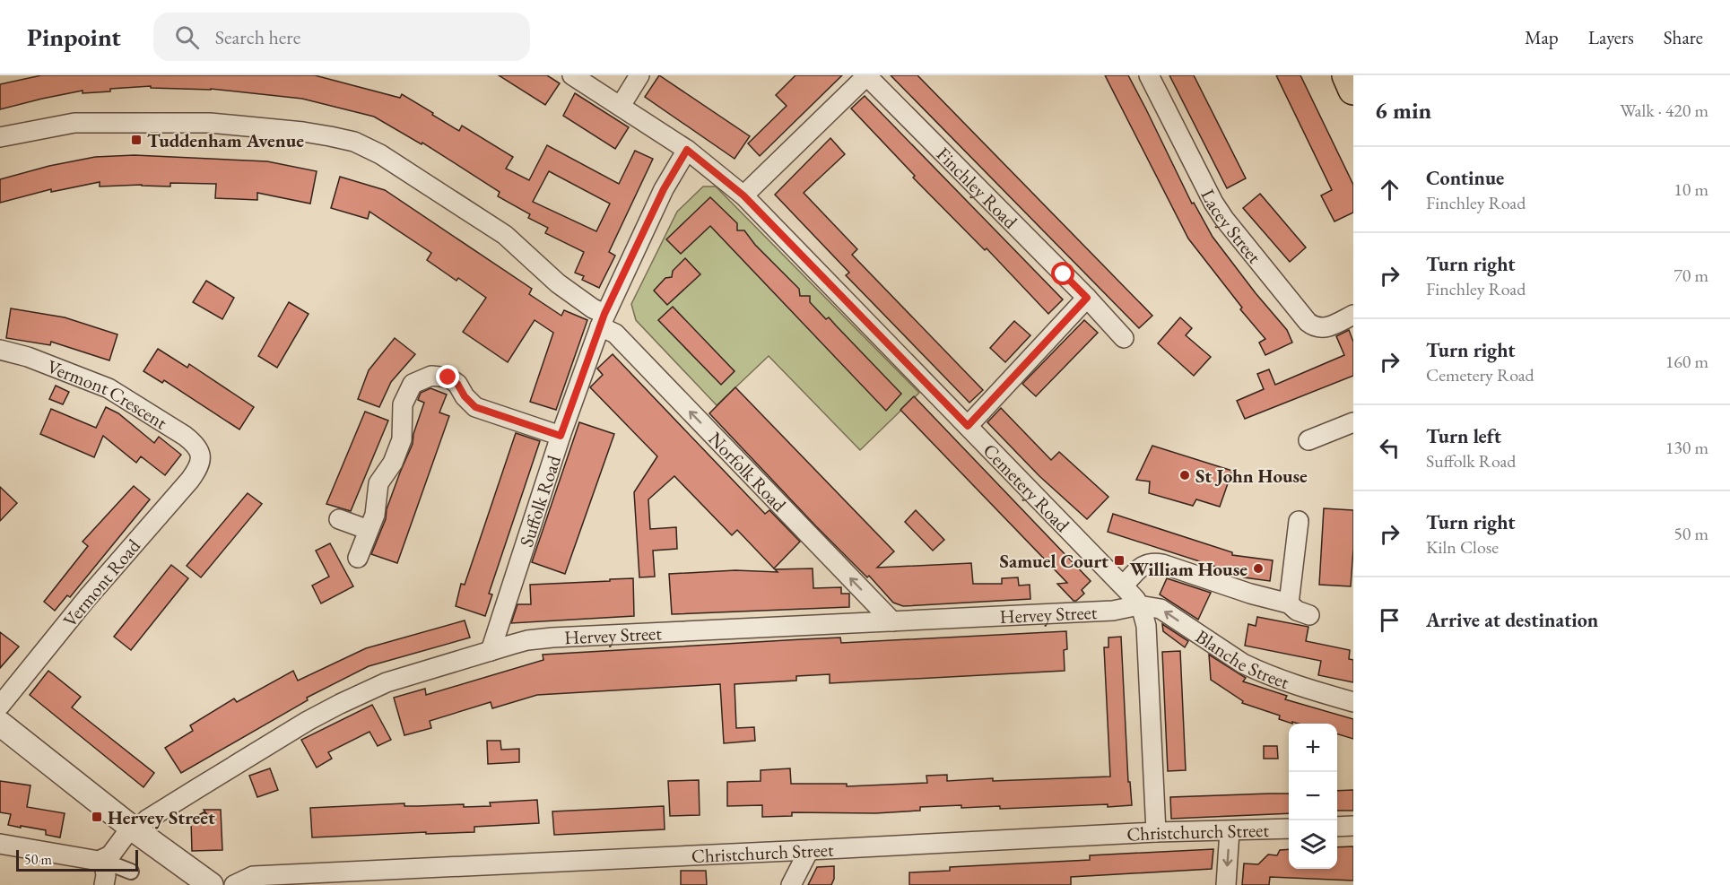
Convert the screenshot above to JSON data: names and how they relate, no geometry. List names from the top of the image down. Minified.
{"streets":{"street":["Finchley Road","Lacey Street","Vermont Crescent","Norfolk Road","Cemetery Road","Suffolk Road","Vermont Road","Hervey Street","Blanche Street","Christchurch Street"]},"crossings":[["Finchley Road","Cemetery Road"],["Vermont Crescent","Vermont Road"],["Norfolk Road","Suffolk Road"],["Norfolk Road","Hervey Street"],["Cemetery Road","Suffolk Road"],["Cemetery Road","Hervey Street"],["Cemetery Road","Blanche Street"],["Cemetery Road","Christchurch Street"],["Suffolk Road","Hervey Street"],["Hervey Street","Blanche Street"]],"one_way":["Norfolk Road","Blanche Street"],"places":{"transit":["Tuddenham Avenue","Samuel Court","Hervey Street"],"other":["St John House","William House"]},"scale_bar":"50 m","page":{"header":"Pinpoint","search":"Search here","nav":["Map","Layers","Share"],"heading":["6 min","Walk · 420 m"],"list":[["Continue","Finchley Road","10 m"],["Turn right","Finchley Road","70 m"],["Turn right","Cemetery Road","160 m"],["Turn left","Suffolk Road","130 m"],["Turn right","Kiln Close","50 m"],"Arrive at destination"],"map_buttons":["+","−"],"scale":"50 m"}}
